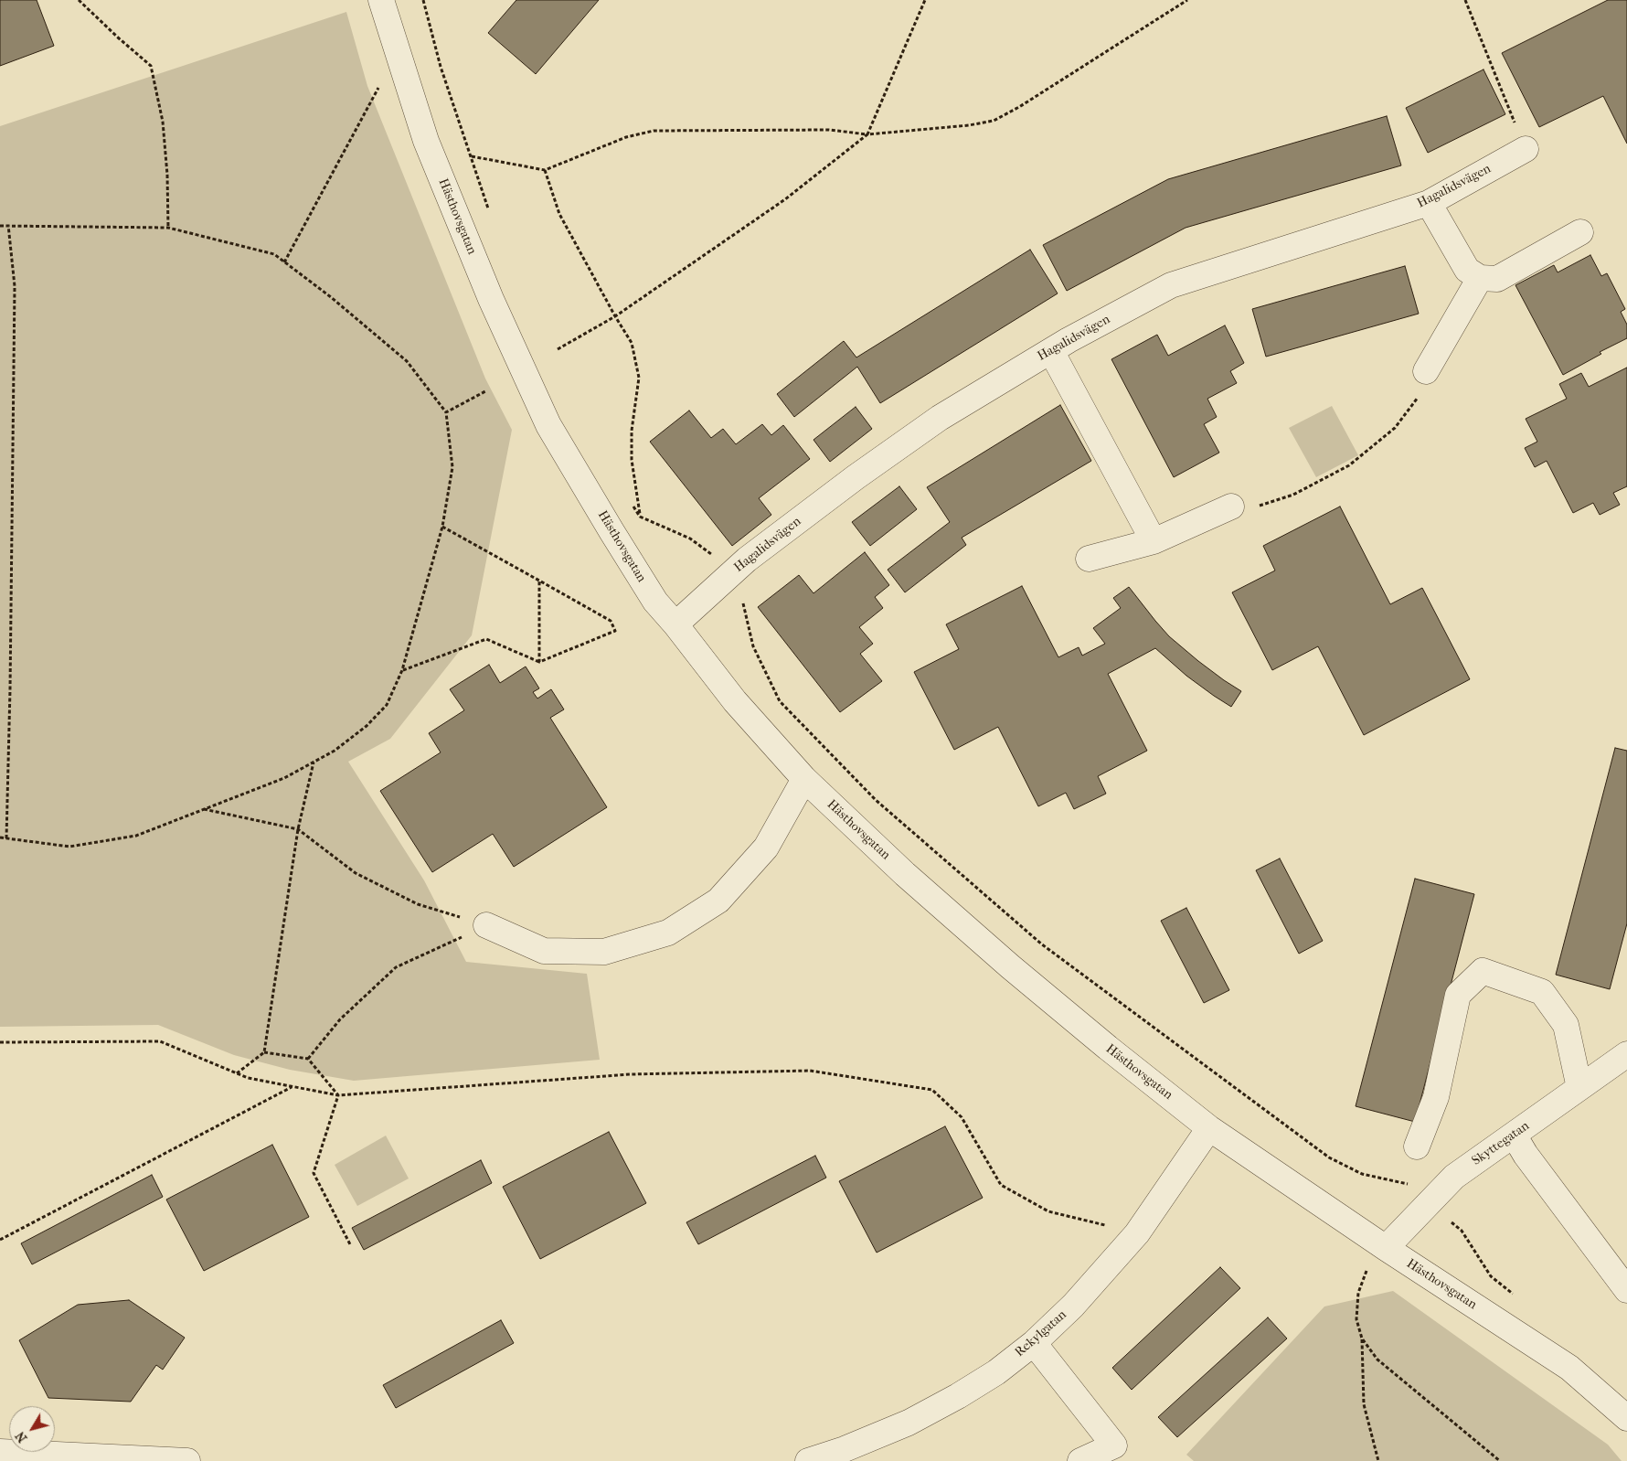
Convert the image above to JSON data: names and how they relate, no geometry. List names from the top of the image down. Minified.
{"streets":{"street":["Hagalidsvägen","Hästhovsgatan","Skyttegatan","Rekylgatan"]},"crossings":[["Hagalidsvägen","Hästhovsgatan"],["Hästhovsgatan","Skyttegatan"],["Hästhovsgatan","Rekylgatan"]],"north":"bottom left"}
